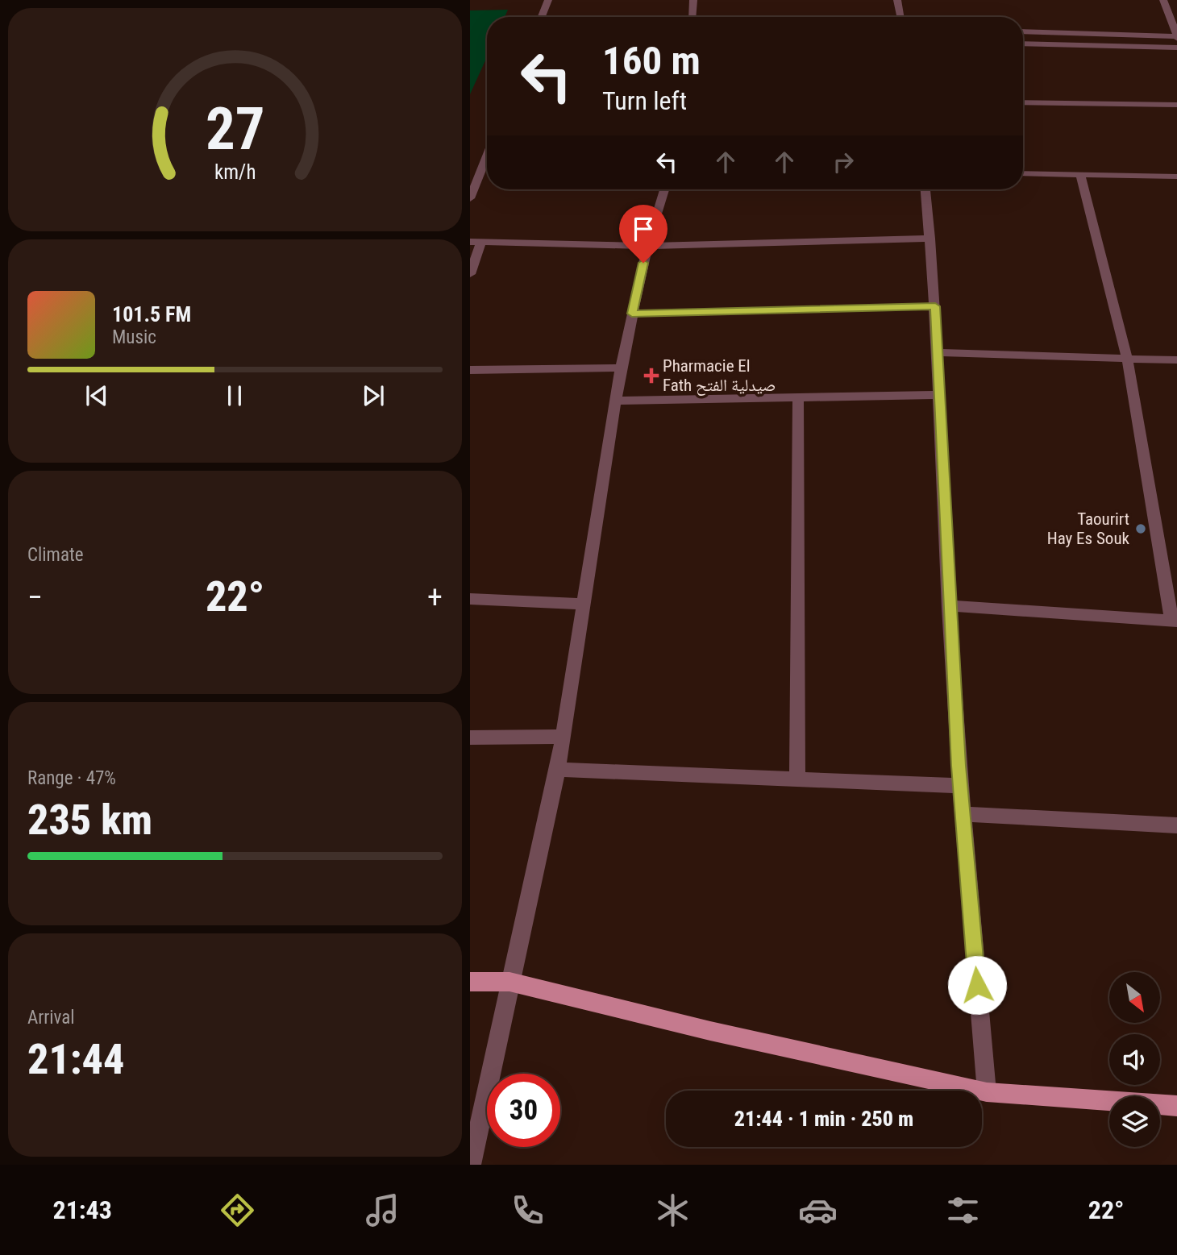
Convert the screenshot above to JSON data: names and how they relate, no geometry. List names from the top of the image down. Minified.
{"places":{"health":["Pharmacie El Fath صيدلية الفتح"],"other":["Taourirt Hay Es Souk"]},"north":"bottom right","page":{"turn":["160 m","Turn left"],"song":["101.5 FM","Music"],"tile":["Climate",["Range · 47%","235 km"],["Arrival","21:44"]],"heat":["−","22°","+"],"limit":"30","trip":"21:44 · 1 min · 250 m","tabs":["21:43","22°"],"gauge":["27","km/h"]}}
